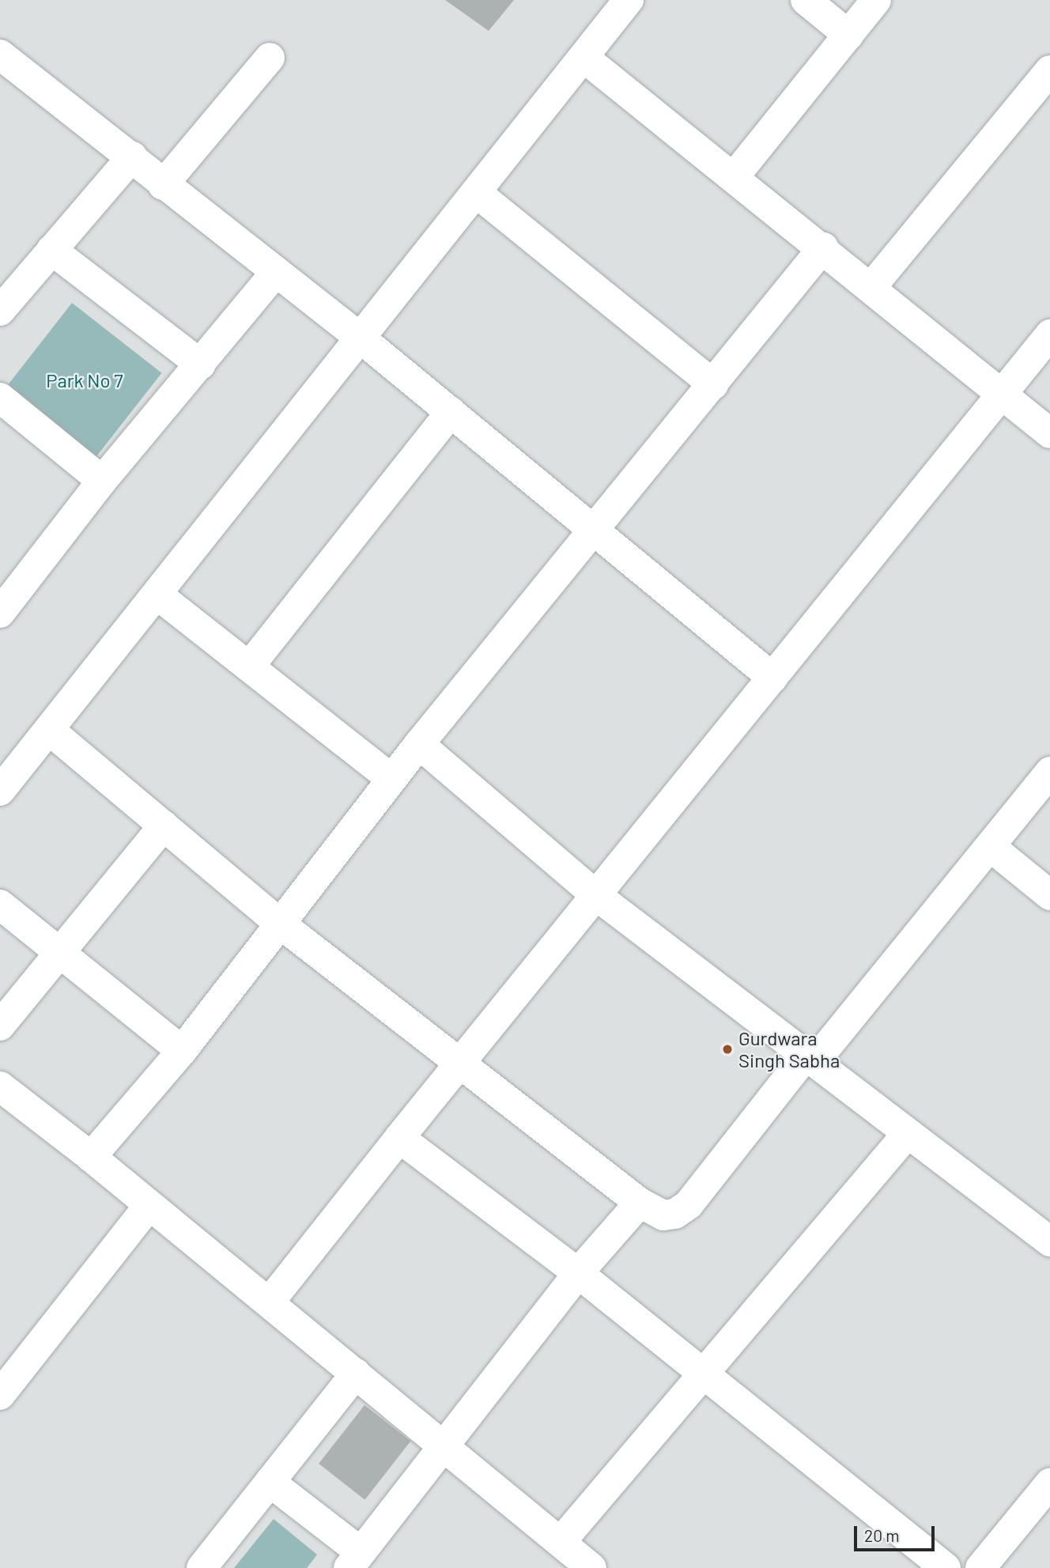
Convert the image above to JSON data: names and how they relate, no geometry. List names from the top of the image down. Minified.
{"parks":["Park No 7"],"places":["Gurdwara Singh Sabha"],"scale_bar":"20 m"}
